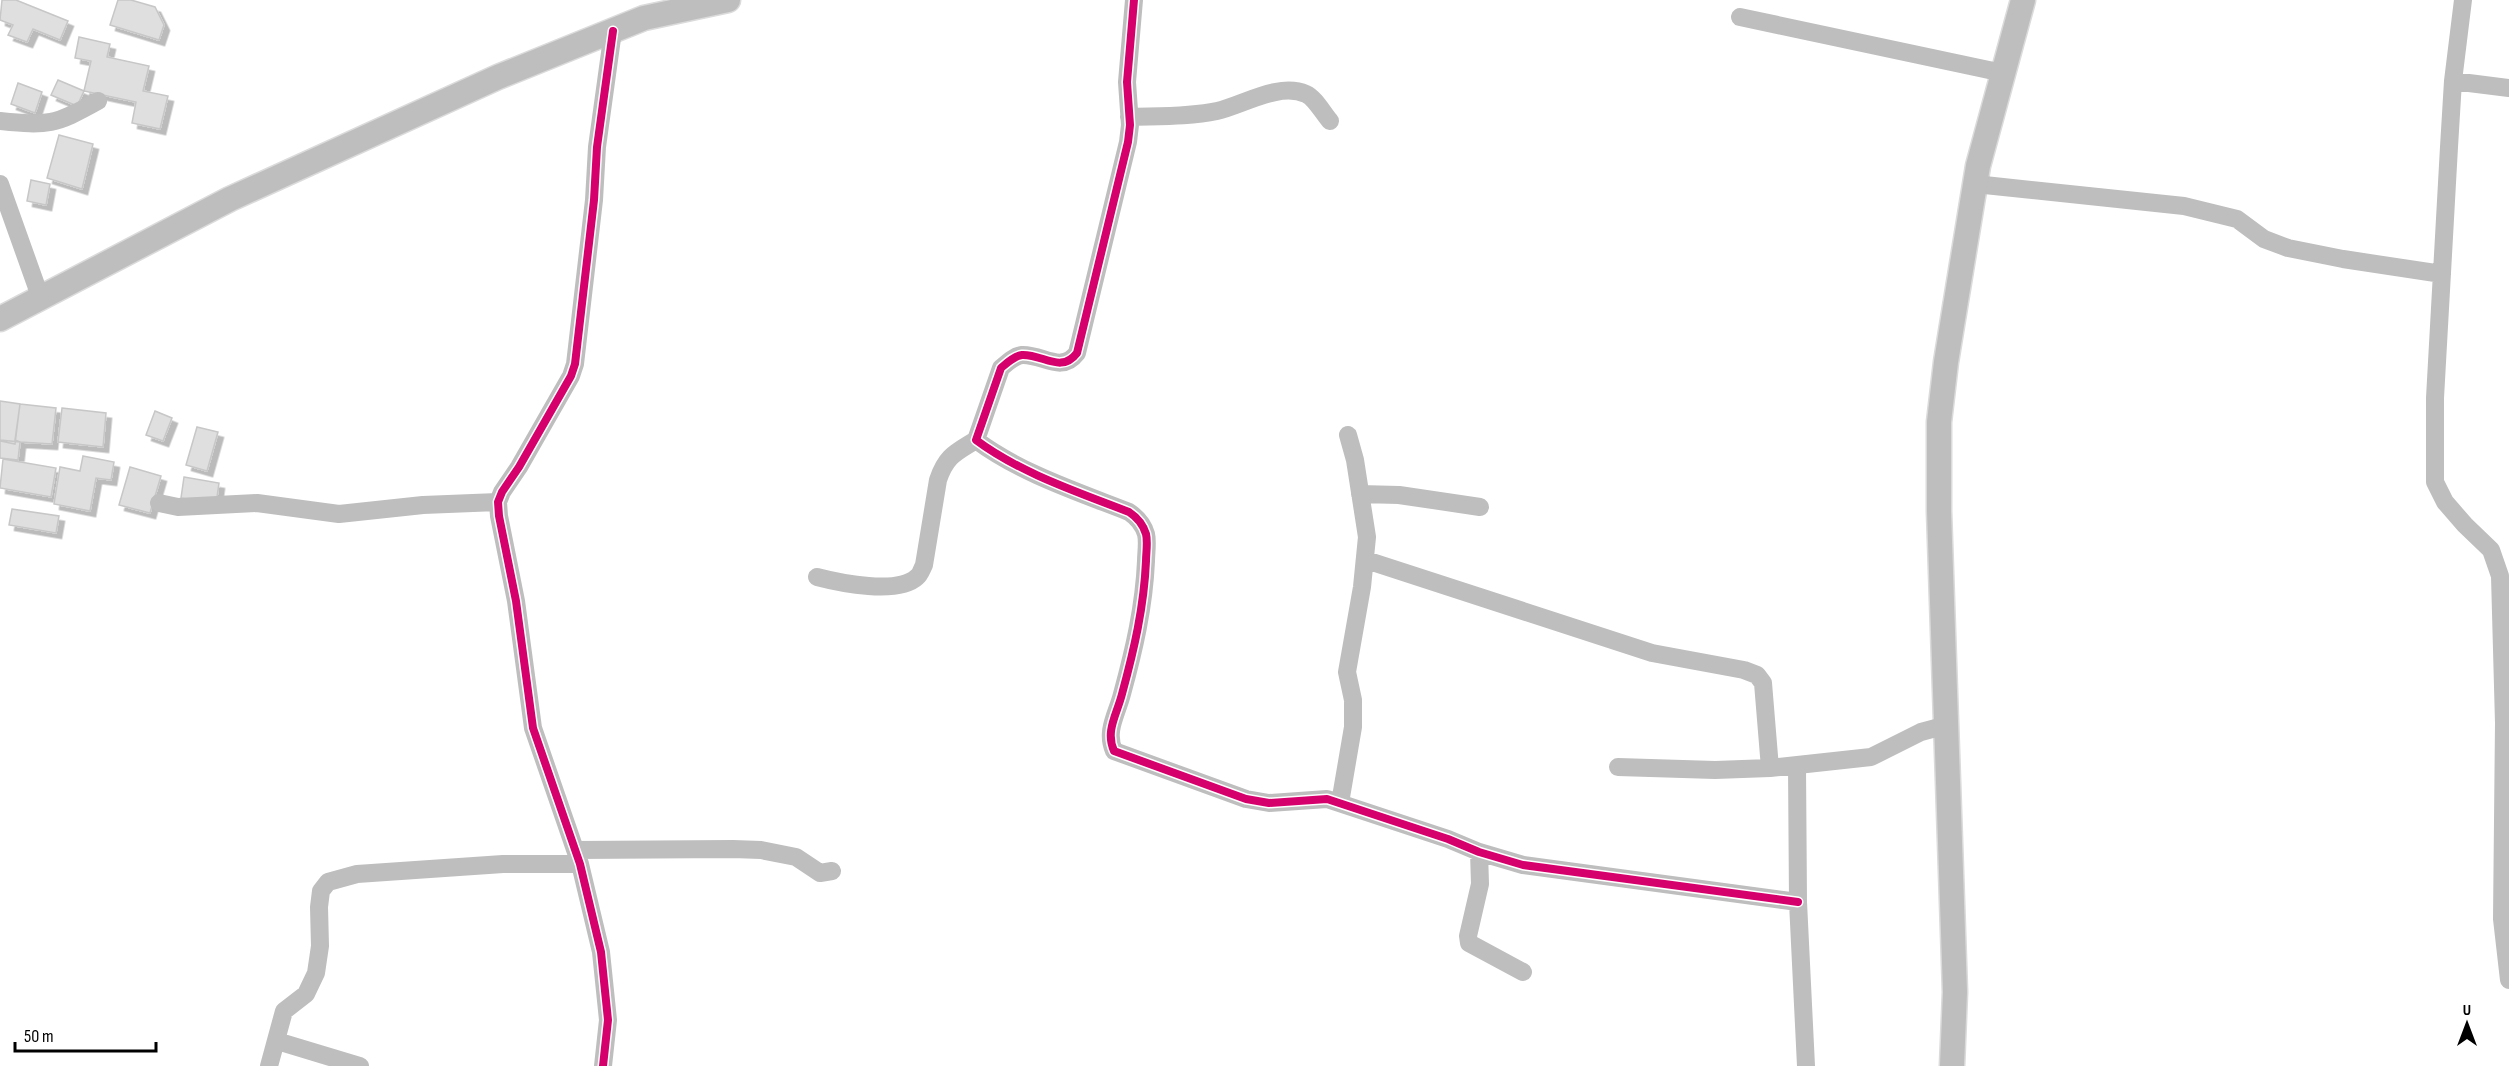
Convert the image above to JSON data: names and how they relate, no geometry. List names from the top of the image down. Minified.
{"scale_bar":"50 m","north":"top"}
